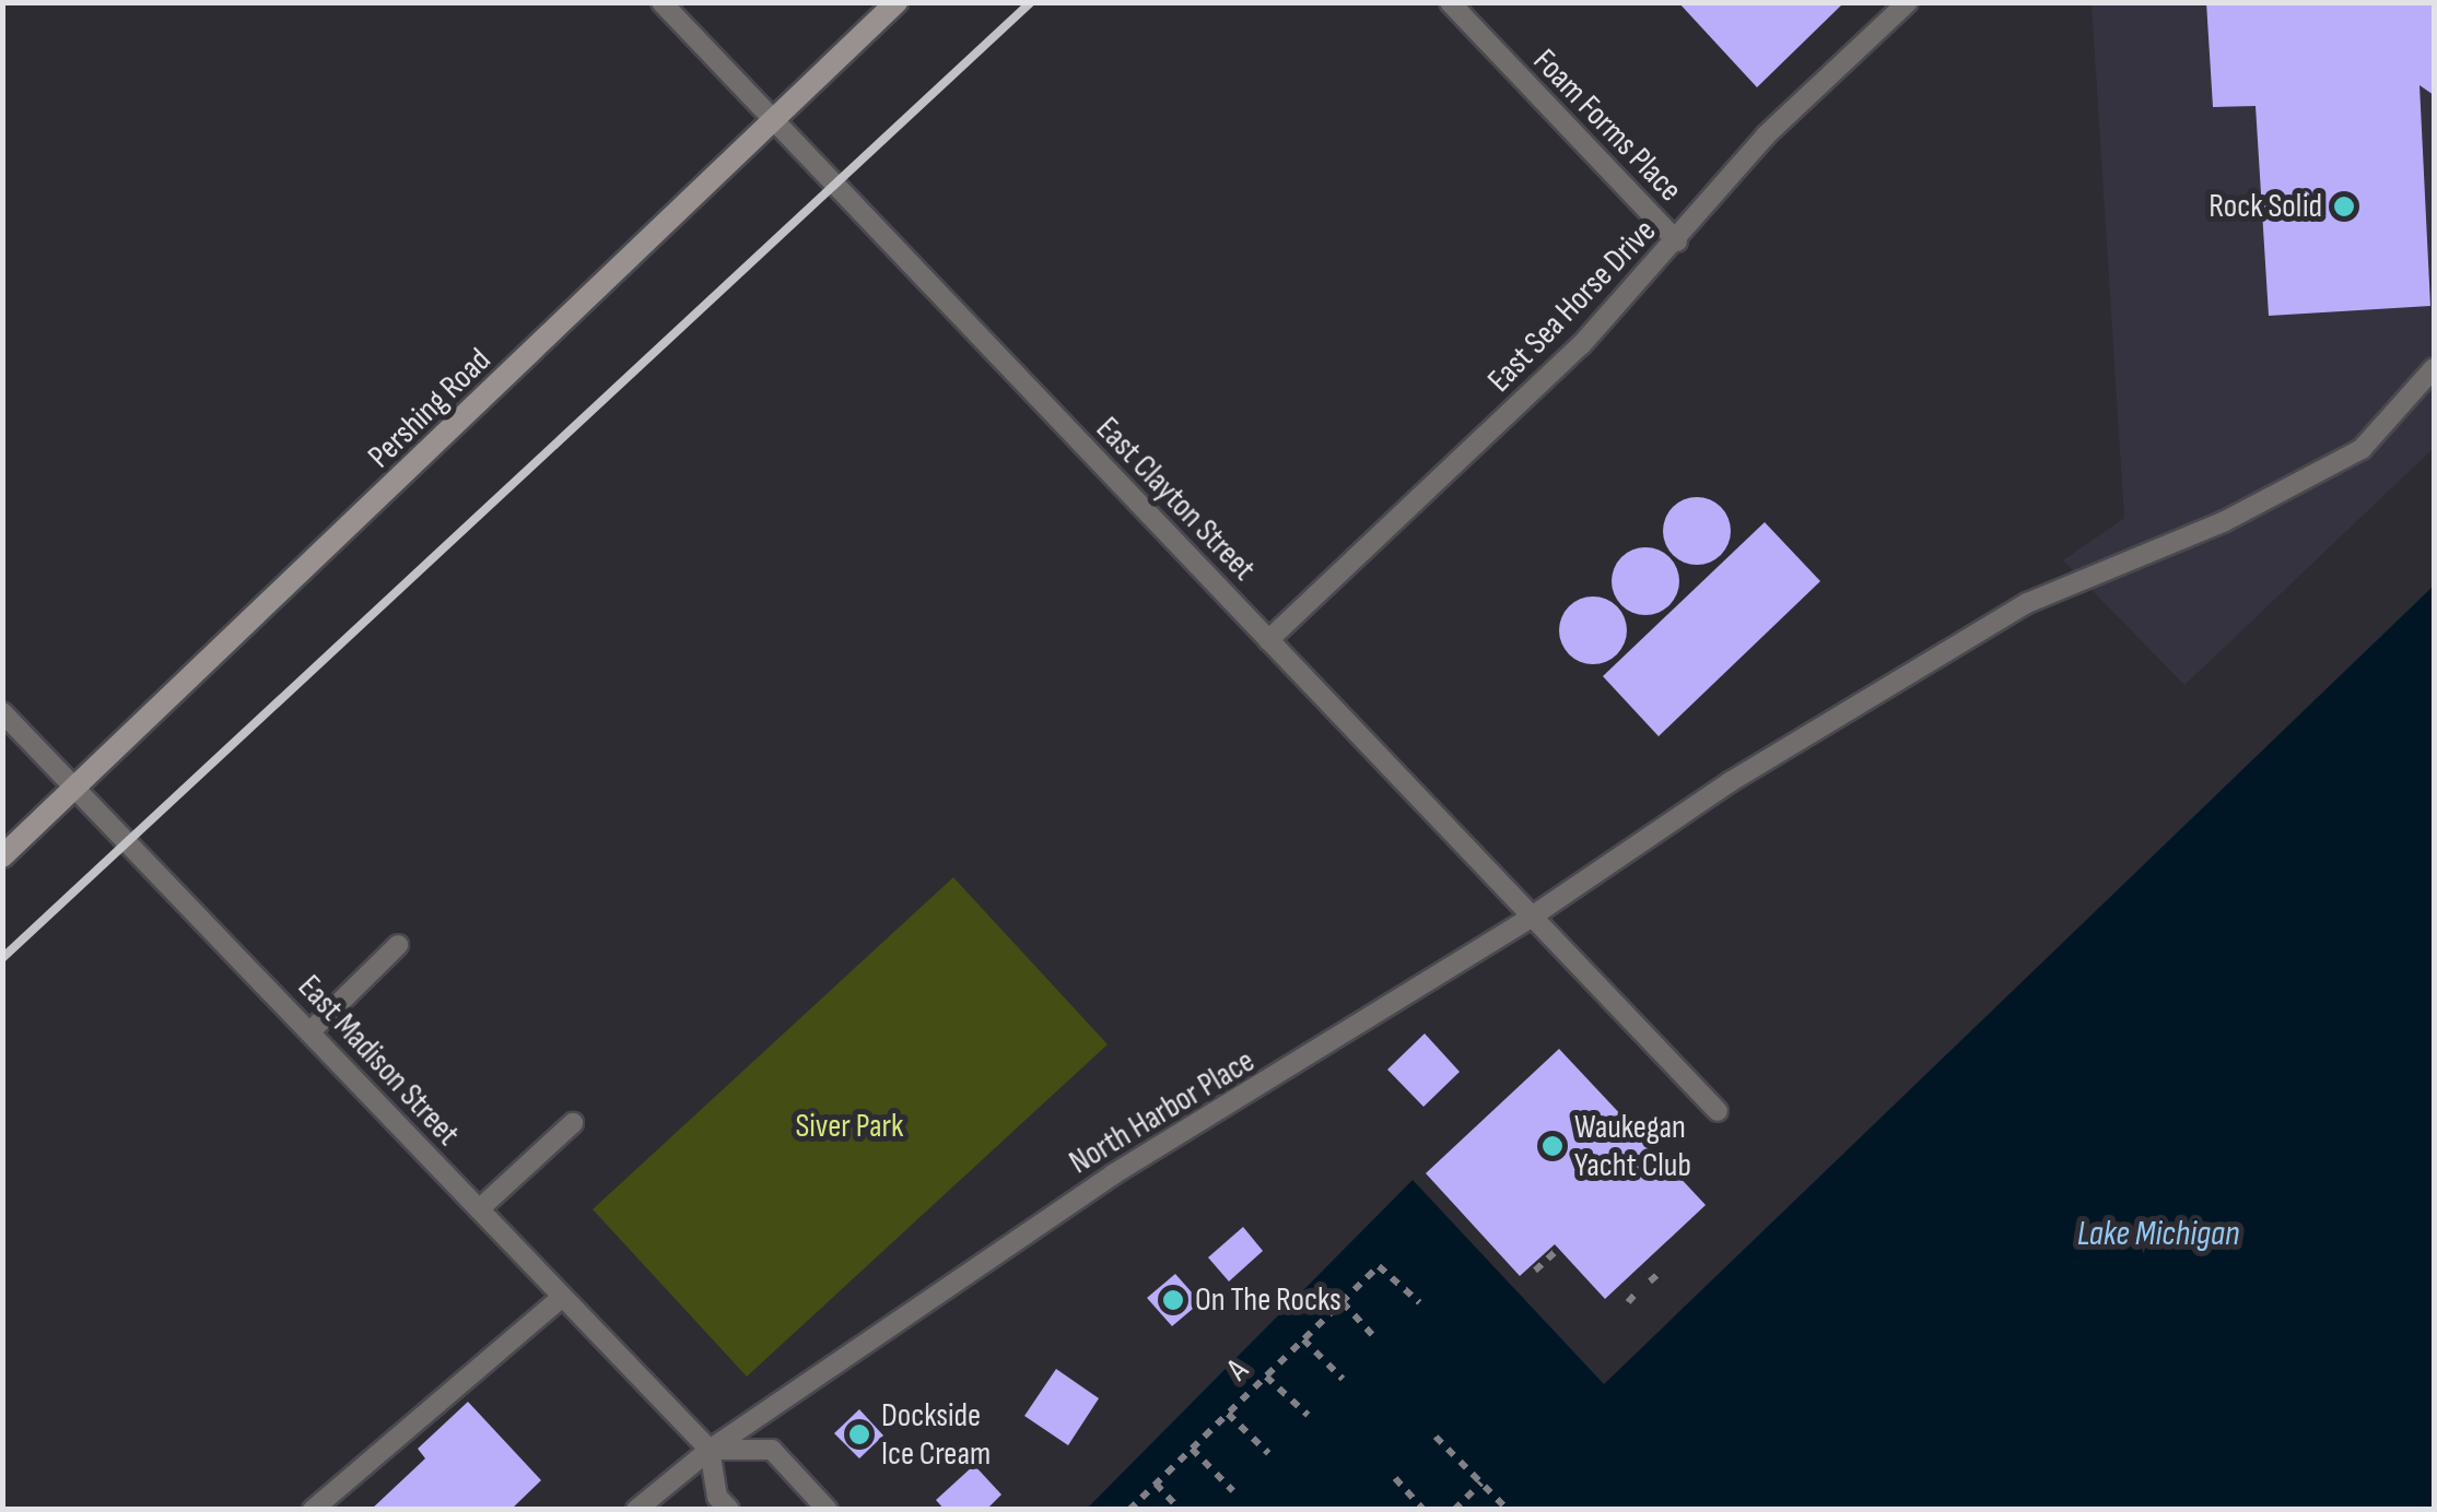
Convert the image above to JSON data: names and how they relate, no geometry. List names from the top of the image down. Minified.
{"streets":{"street":["Pershing Road"],"lane":["Foam Forms Place","East Sea Horse Drive","East Clayton Street","East Madison Street","North Harbor Place"],"path":["A"]},"crossings":[["Foam Forms Place","East Sea Horse Drive"],["East Sea Horse Drive","East Clayton Street"],["Pershing Road","East Clayton Street"],["Pershing Road","East Madison Street"],["East Clayton Street","North Harbor Place"],["East Madison Street","North Harbor Place"]],"water":["Lake Michigan"],"parks":["Siver Park"],"places":["Rock Solid","Waukegan Yacht Club","On The Rocks","Dockside Ice Cream"]}
